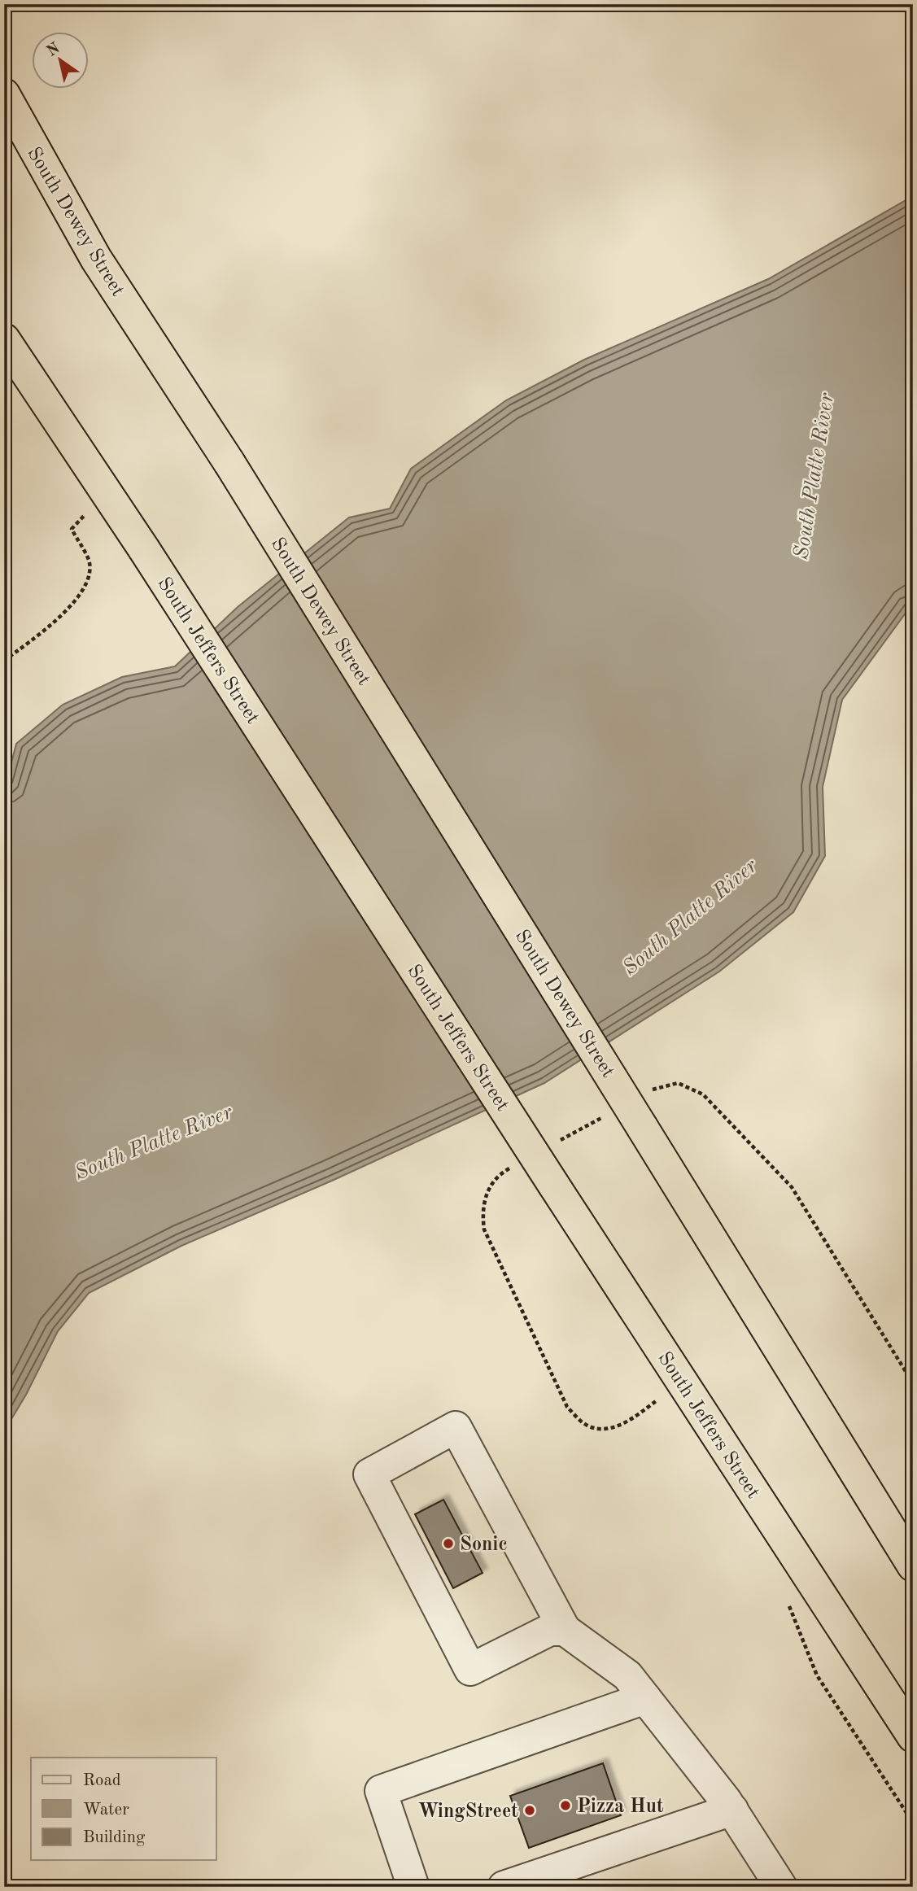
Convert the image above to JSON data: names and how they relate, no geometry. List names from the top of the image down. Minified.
{"streets":{"highway":["South Dewey Street","South Jeffers Street"]},"water":["South Platte River"],"places":["Sonic","Pizza Hut","WingStreet"],"legend":["Road","Water","Building"],"north":"top left"}
